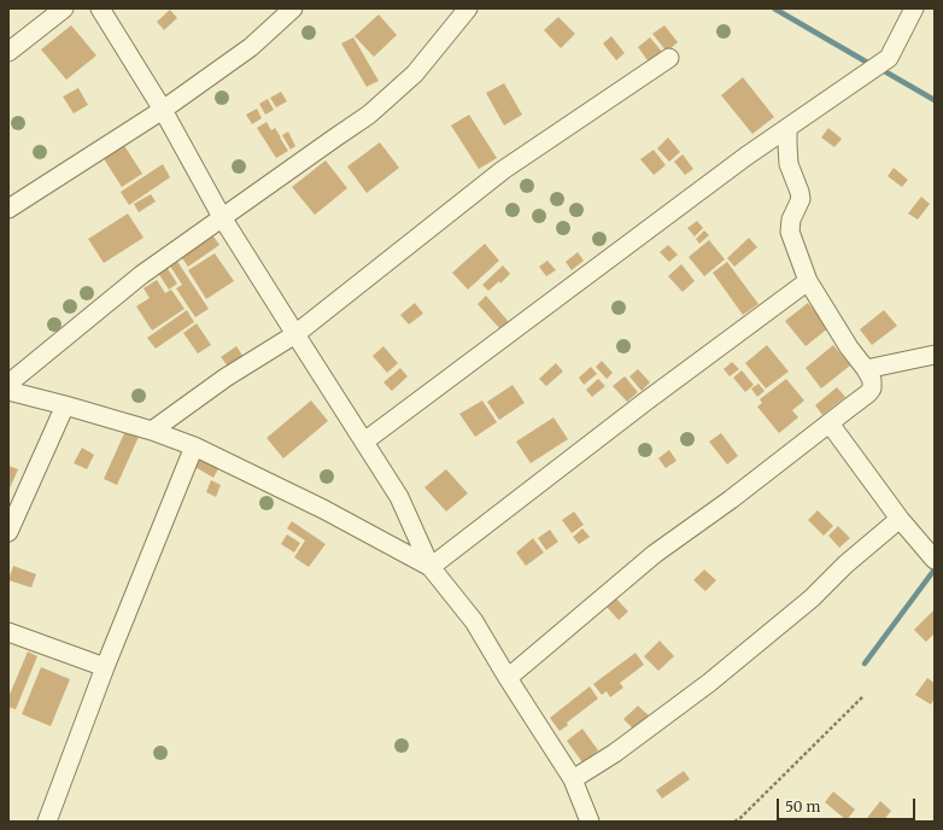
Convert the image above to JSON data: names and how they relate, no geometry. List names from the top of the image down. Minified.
{"scale_bar":"50 m"}
